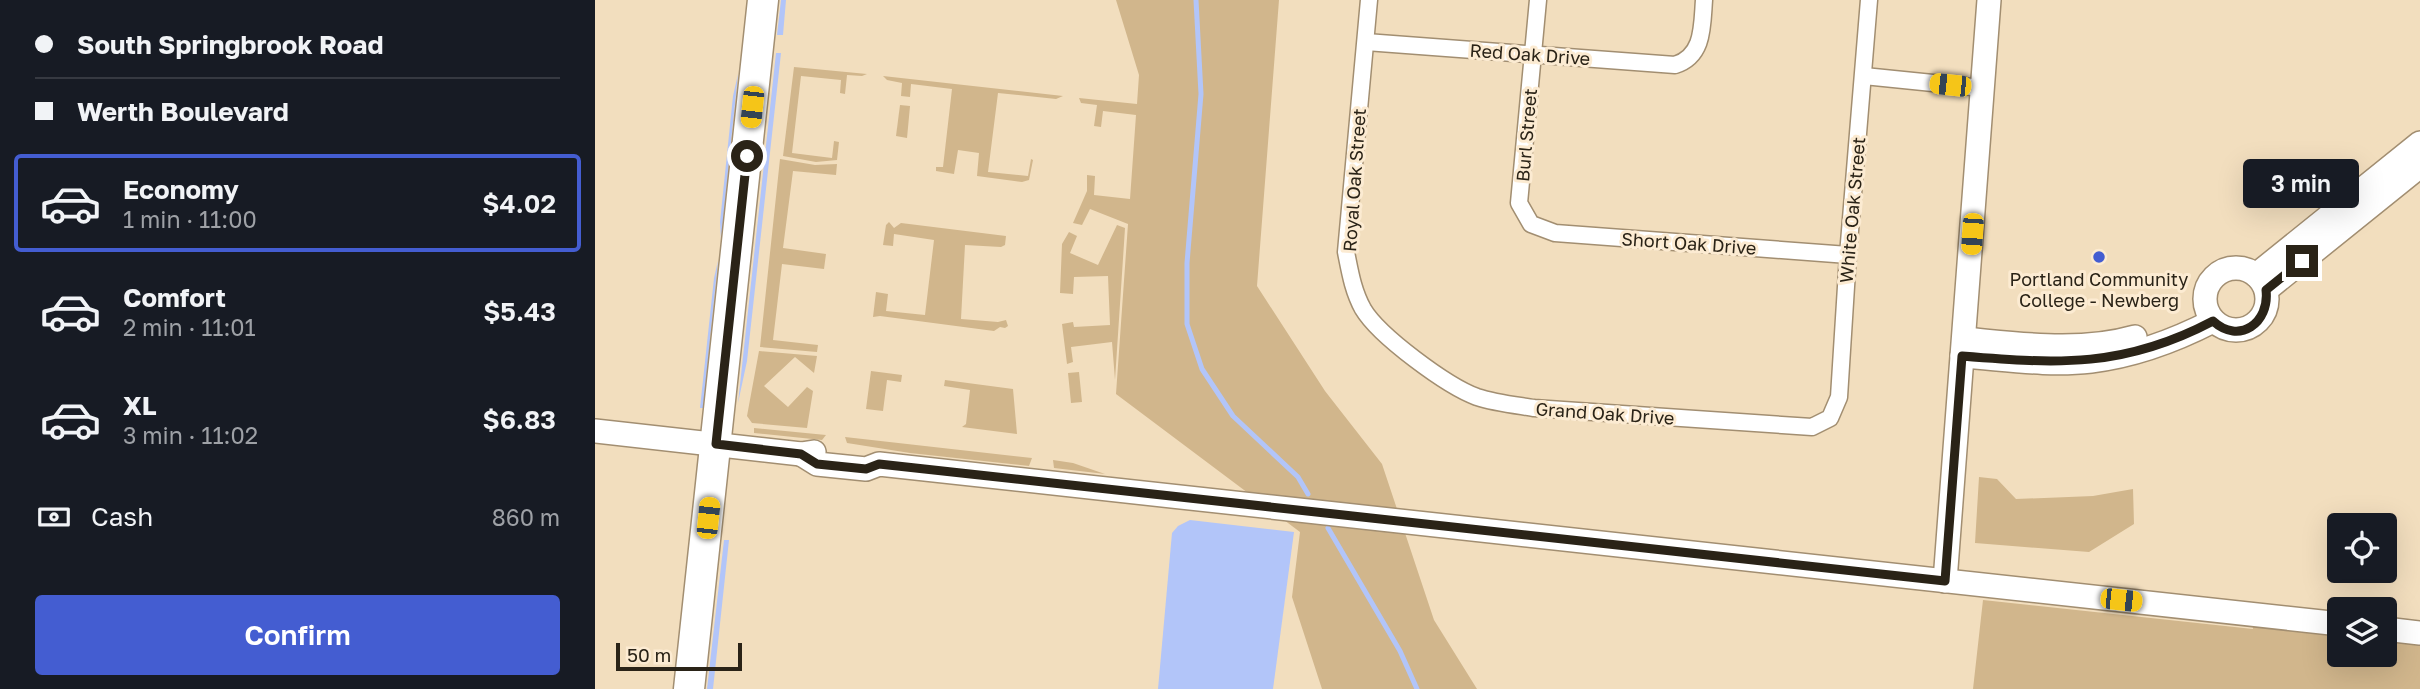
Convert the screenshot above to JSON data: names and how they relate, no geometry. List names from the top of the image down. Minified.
{"streets":{"street":["Red Oak Drive","Burl Street","Royal Oak Street","White Oak Street","Short Oak Drive","Grand Oak Drive"]},"crossings":[["Red Oak Drive","Burl Street"],["Red Oak Drive","Royal Oak Street"],["Burl Street","Short Oak Drive"],["Royal Oak Street","Grand Oak Drive"],["White Oak Street","Short Oak Drive"],["White Oak Street","Grand Oak Drive"]],"places":["Portland Community College - Newberg"],"scale_bar":"50 m","page":{"banner":["South Springbrook Road","Werth Boulevard"],"list":[{"name":"Economy","note":"1 min · 11:00","value":"$4.02"},{"name":"Comfort","note":"2 min · 11:01","value":"$5.43"},{"name":"XL","note":"3 min · 11:02","value":"$6.83"}],"bubble":"3 min","pay":["Cash","860 m"],"buttons":"Confirm","scale":"50 m"}}
